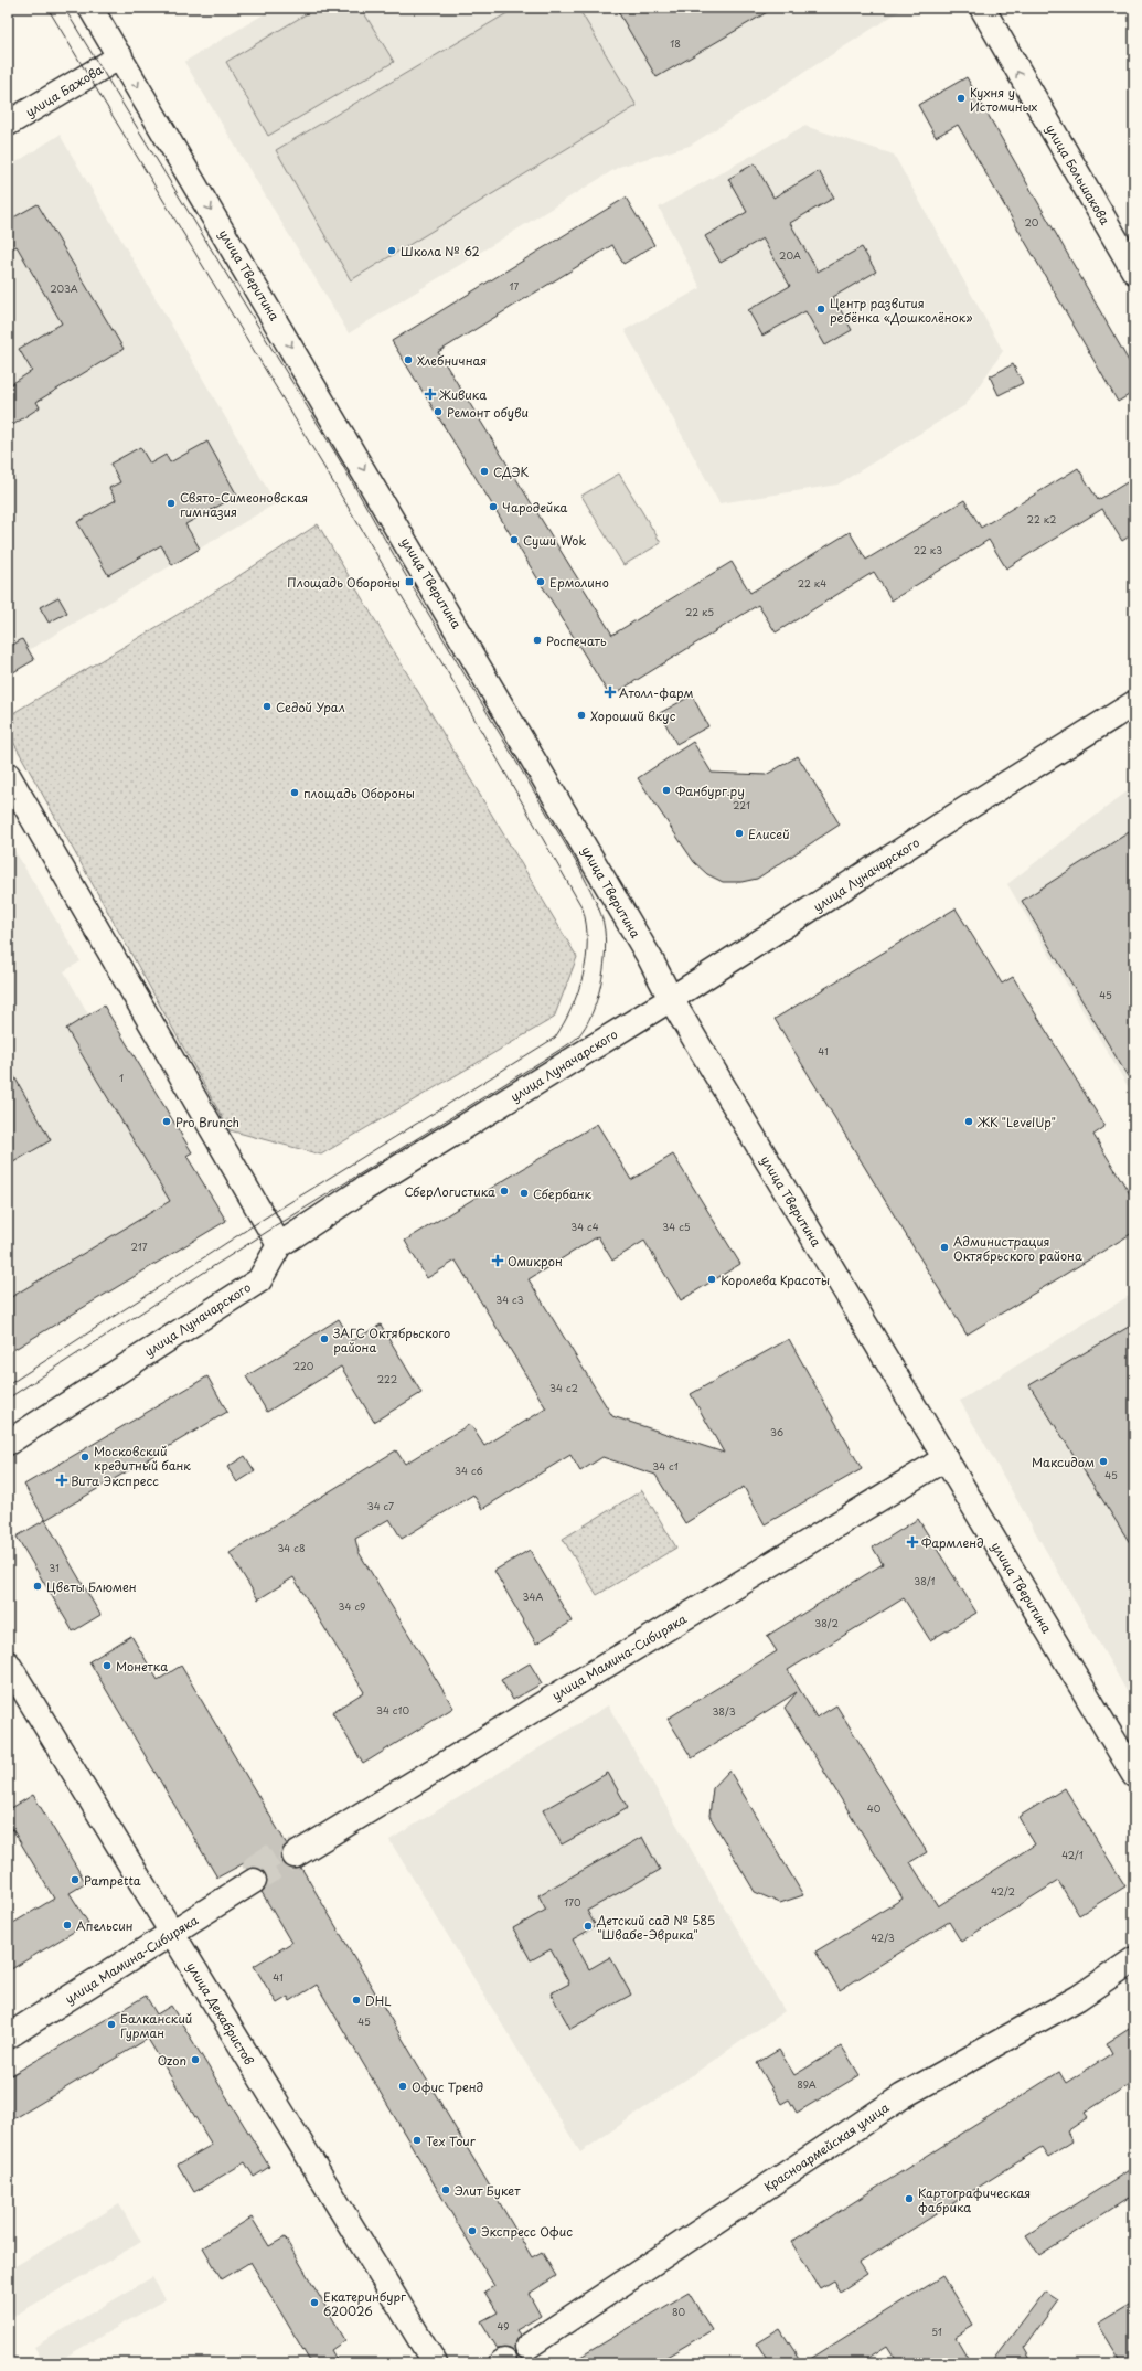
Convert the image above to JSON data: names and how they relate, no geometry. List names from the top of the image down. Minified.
{"streets":{"street":["улица Бажова","улица Большакова","улица Тверитина","улица Луначарского","улица Мамина-Сибиряка","улица Декабристов","Красноармейская улица"]},"crossings":[["улица Бажова","улица Тверитина"],["улица Тверитина","улица Луначарского"],["улица Тверитина","улица Мамина-Сибиряка"],["улица Мамина-Сибиряка","улица Декабристов"]],"one_way":["улица Большакова","улица Тверитина"],"places":{"other":["Кухня у Истоминых","Школа № 62","Центр развития ребёнка «Дошколёнок»","Хлебничная","Ремонт обуви","СДЭК","Свято-Симеоновская гимназия","Чародейка","Суши Wok","Ермолино","Роспечать","Седой Урал","Хороший вкус","Фанбург.ру","площадь Обороны","Елисей","Pro Brunch","ЖК \"LevelUp\"","СберЛогистика","Сбербанк","Администрация Октябрьского района","Королева Красоты","ЗАГС Октябрьского района","Московский кредитный банк","Максидом","Цветы Блюмен","Монетка","Pampetta","Апельсин","Детский сад № 585 \"Швабе-Эврика\"","DHL","Балканский Гурман","Ozon","Офис Тренд","Tex Tour","Элит Букет","Картографическая фабрика","Экспресс Офис","Екатеринбург 620026"],"health":["Живика","Атолл-фарм","Омикрон","Вита Экспресс","Фармленд"],"transit":["Площадь Обороны"]},"house_numbers":["18","20","20А","17","203А","22 к2","22 к3","22 к4","22 к5","221","45","41","1","34 с4","34 с5","217","34 с3","220","222","34 с2","36","34 с1","34 с6","45","34 с7","34 с8","31","38/1","34А","34 с9","38/2","34 с10","38/3","40","42/1","42/2","170","42/3","41","45","89А","80","49","51"]}
